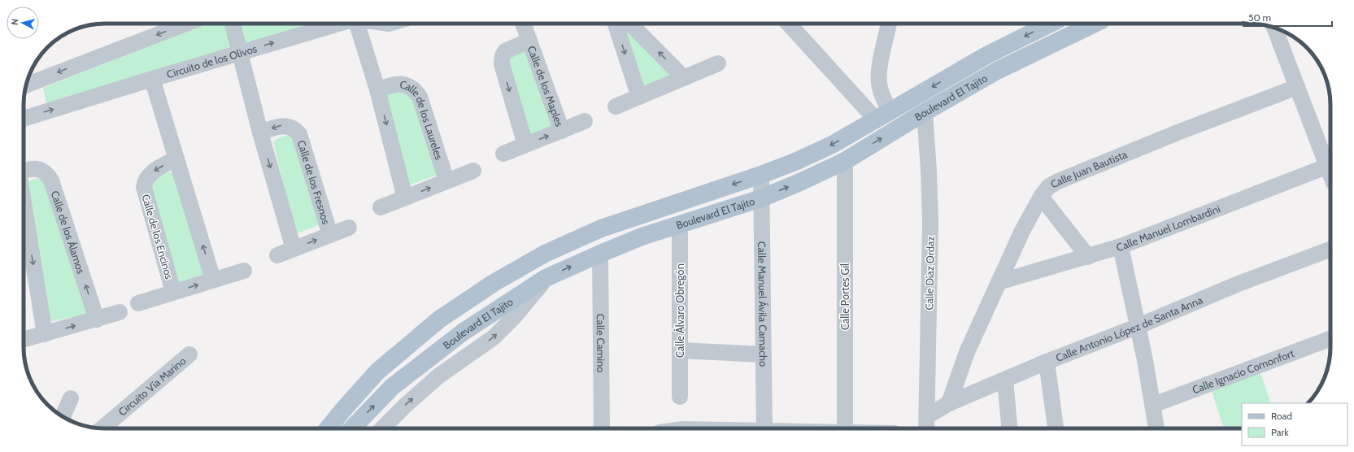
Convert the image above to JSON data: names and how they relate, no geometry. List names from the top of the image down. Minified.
{"streets":{"main road":["Boulevard El Tajito"],"street":["Circuito de los Olivos","Calle de los Maples","Calle de los Laureles","Calle Juan Bautista","Calle de los Fresnos","Calle Manuel Lombardini","Calle de los Álamos","Calle de los Encinos","Calle Díaz Ordaz","Calle Portes Gil","Calle Manuel Ávila Camacho","Calle Álvaro Obregón","Calle Antonio López de Santa Anna","Calle Camino","Calle Ignacio Comonfort","Circuito Vía Marino"]},"crossings":[["Boulevard El Tajito","Calle Díaz Ordaz"],["Boulevard El Tajito","Calle Portes Gil"],["Boulevard El Tajito","Calle Manuel Ávila Camacho"],["Boulevard El Tajito","Calle Álvaro Obregón"],["Boulevard El Tajito","Calle Camino"],["Calle Juan Bautista","Calle Manuel Lombardini"],["Calle Juan Bautista","Calle Antonio López de Santa Anna"],["Calle Díaz Ordaz","Calle Antonio López de Santa Anna"]],"legend":["Road","Park"],"scale_bar":"50 m","north":"left"}
